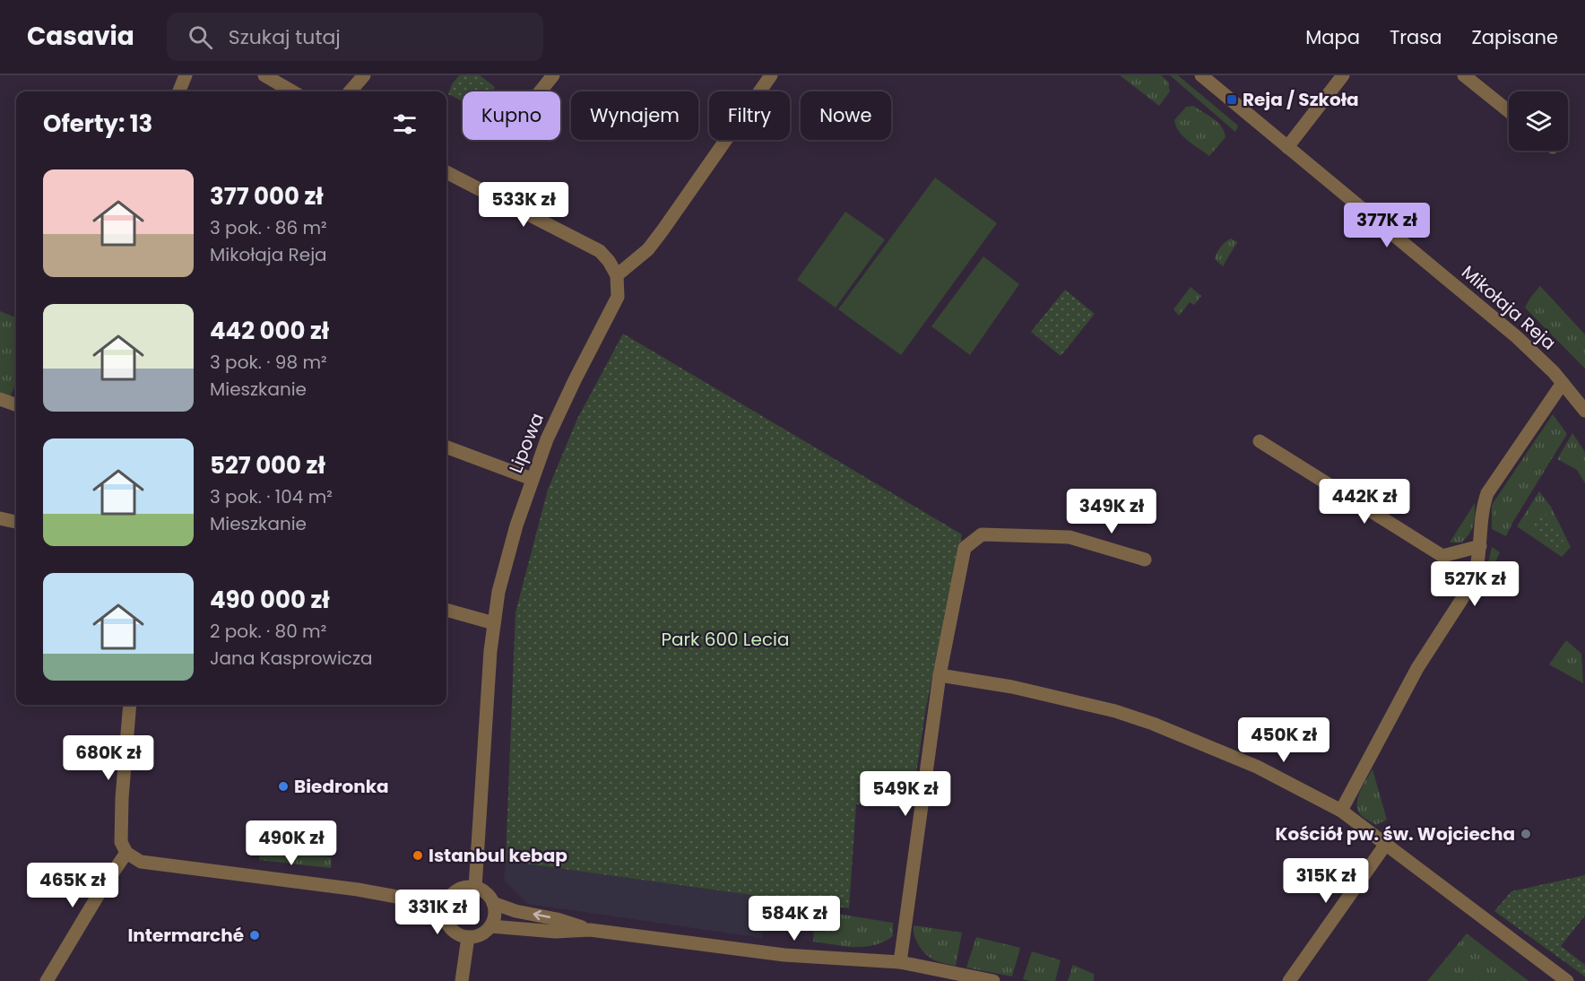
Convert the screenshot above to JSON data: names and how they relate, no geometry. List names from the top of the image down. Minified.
{"streets":{"street":["Mikołaja Reja","Lipowa"]},"parks":["Park 600 Lecia"],"places":{"transit":["Reja / Szkoła"],"other":["Biedronka","Kościół pw. św. Wojciecha","Istanbul kebap","Intermarché"]},"page":{"header":"Casavia","search":"Szukaj tutaj","nav":["Mapa","Trasa","Zapisane"],"chip":["Kupno","Wynajem","Filtry","Nowe"],"heading":"Oferty: 13","list":[{"name":"377 000 zł","note":"3 pok. · 86 m² · Mikołaja Reja"},{"name":"442 000 zł","note":"3 pok. · 98 m² · Mieszkanie"},{"name":"527 000 zł","note":"3 pok. · 104 m² · Mieszkanie"},{"name":"490 000 zł","note":"2 pok. · 80 m² · Jana Kasprowicza"}],"price":["533K zł","377K zł","442K zł","349K zł","527K zł","450K zł","680K zł","549K zł","490K zł","315K zł","465K zł","331K zł","584K zł"]}}
